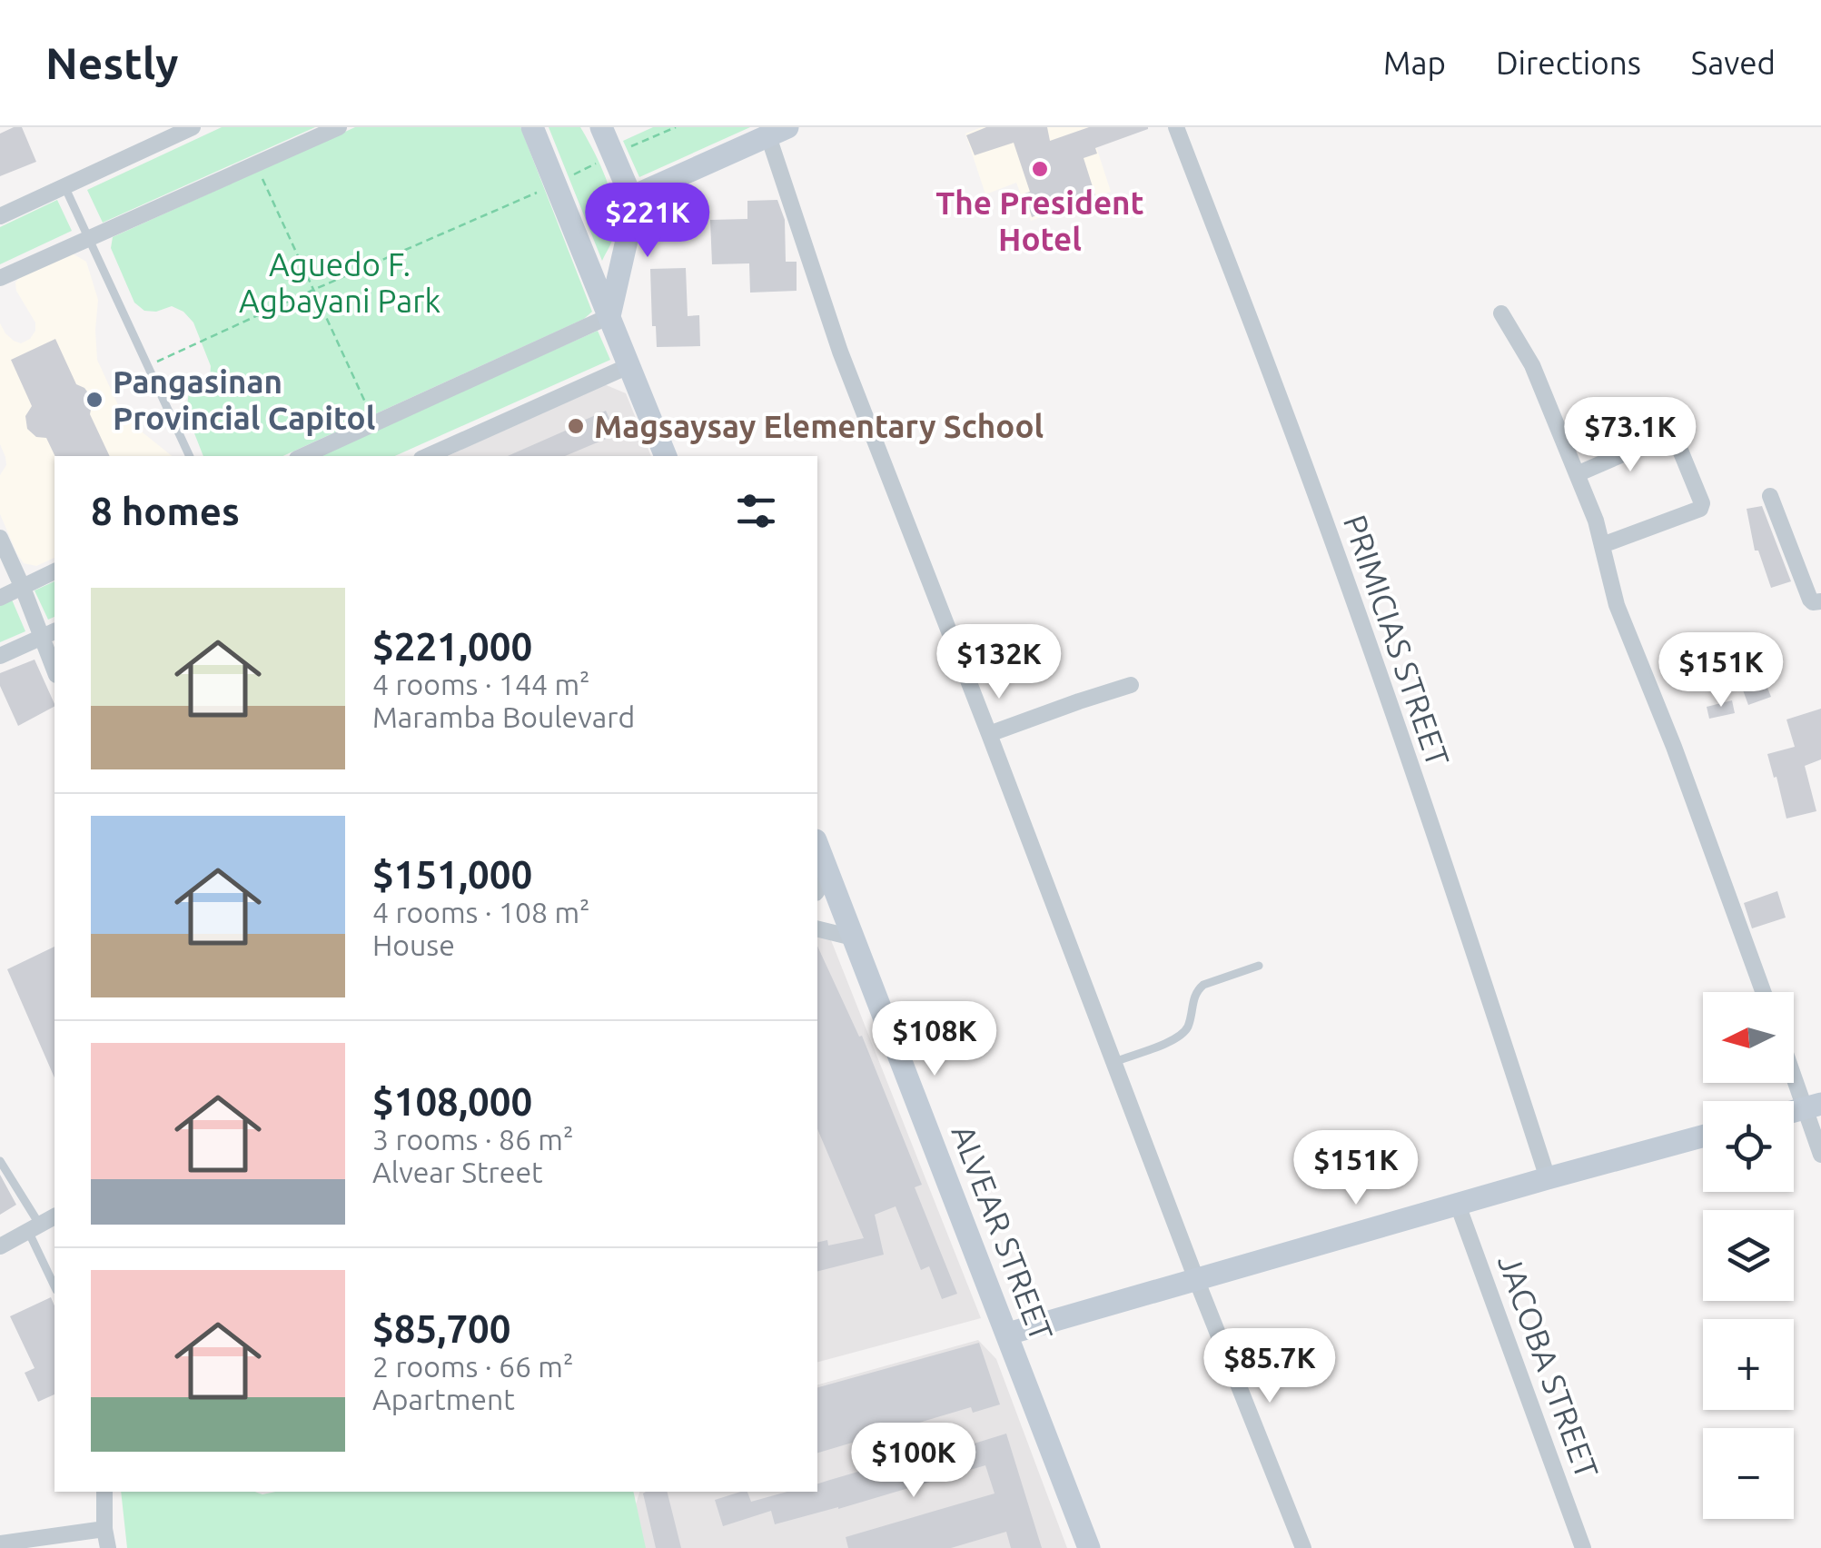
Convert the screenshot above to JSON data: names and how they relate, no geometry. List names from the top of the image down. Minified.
{"streets":{"street":["PRIMICIAS STREET","ALVEAR STREET","JACOBA STREET"]},"parks":["Aguedo F. Agbayani Park"],"places":["The President Hotel","Pangasinan Provincial Capitol","Magsaysay Elementary School"],"north":"left","page":{"header":"Nestly","nav":["Map","Directions","Saved"],"price":["$221K","$73.1K","$132K","$151K","$108K","$151K","$85.7K","$100K"],"heading":"8 homes","list":[{"name":"$221,000","note":"4 rooms · 144 m² · Maramba Boulevard"},{"name":"$151,000","note":"4 rooms · 108 m² · House"},{"name":"$108,000","note":"3 rooms · 86 m² · Alvear Street"},{"name":"$85,700","note":"2 rooms · 66 m² · Apartment"}],"map_buttons":["+","−"]}}
